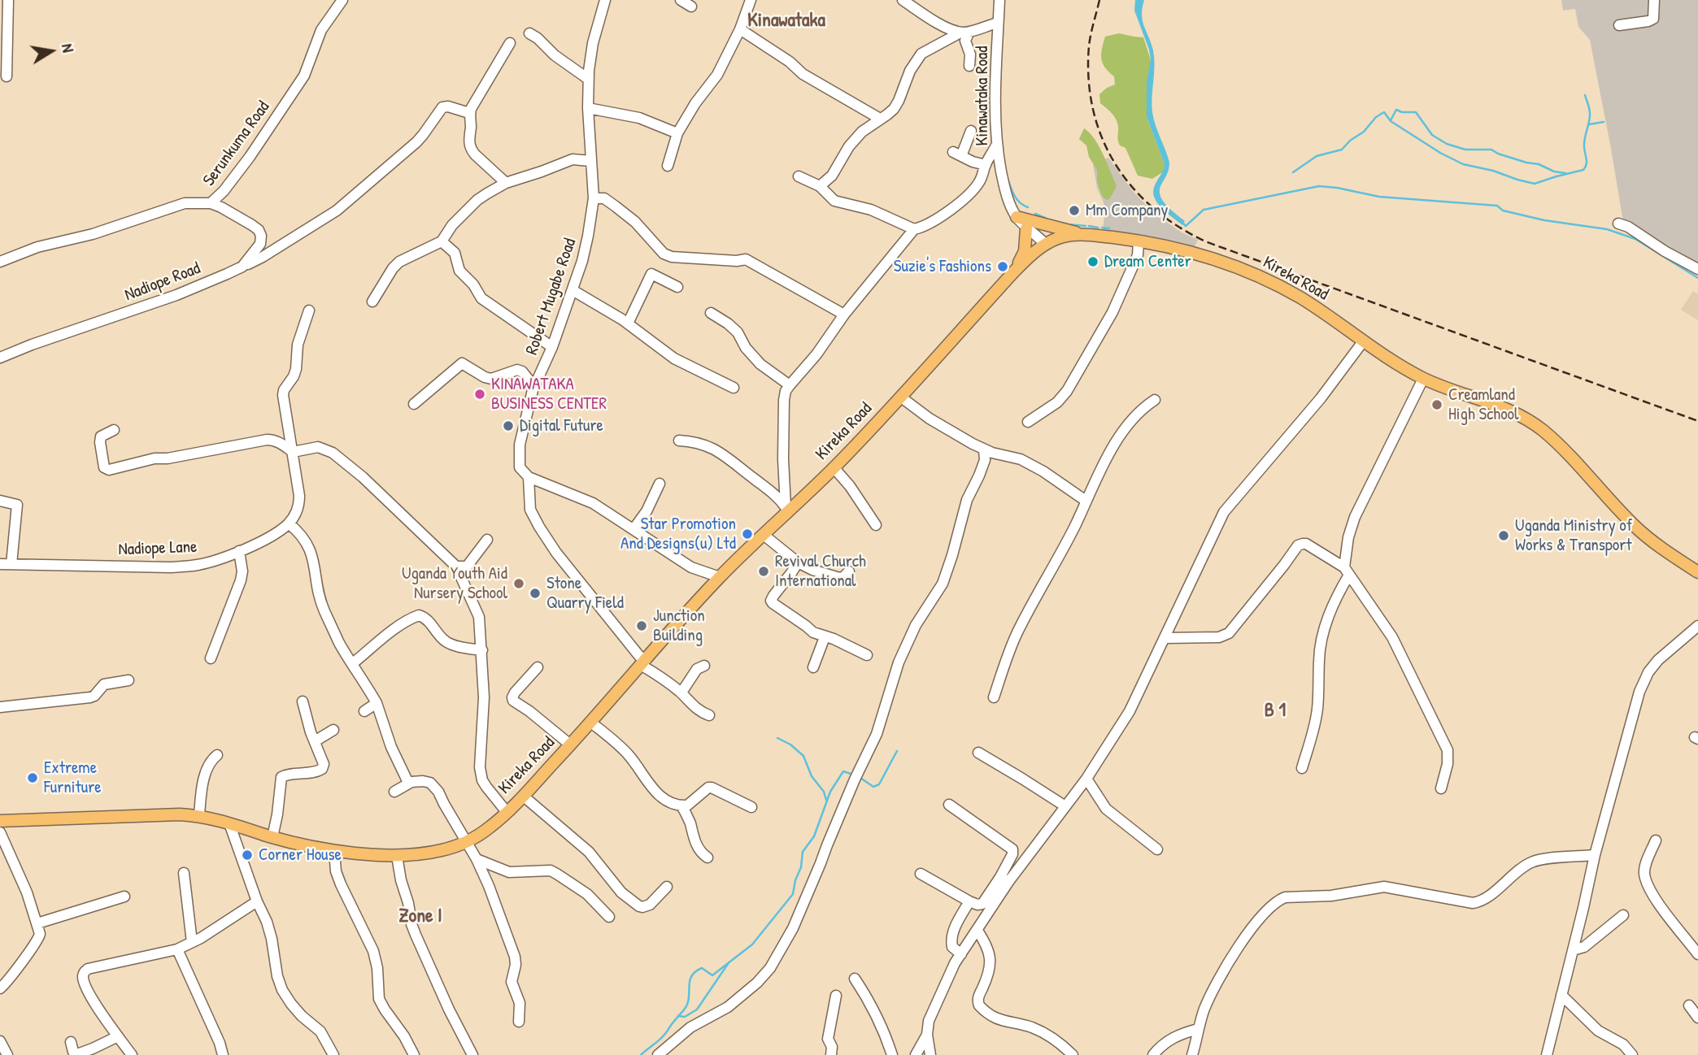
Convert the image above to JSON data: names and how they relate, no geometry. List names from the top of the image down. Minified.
{"streets":{"main road":["Kireka Road"],"street":["Kinawataka Road","Serunkuma Road","Nadiope Road","Robert Mugabe Road","Nadiope Lane"]},"crossings":[["Kinawataka Road","Kireka Road"],["Serunkuma Road","Nadiope Road"],["Kireka Road","Robert Mugabe Road"]],"districts":["Kinawataka","B 1","Zone I"],"places":["Mm Company","Dream Center","Suzie's Fashions","KINAWATAKA BUSINESS CENTER","Creamland High School","Digital Future","Star Promotion And Designs(u) Ltd","Uganda Ministry of Works & Transport","Revival Church International","Uganda Youth Aid Nursery School","Stone Quarry Field","Junction Building","Extreme Furniture","Corner House"],"north":"right"}
